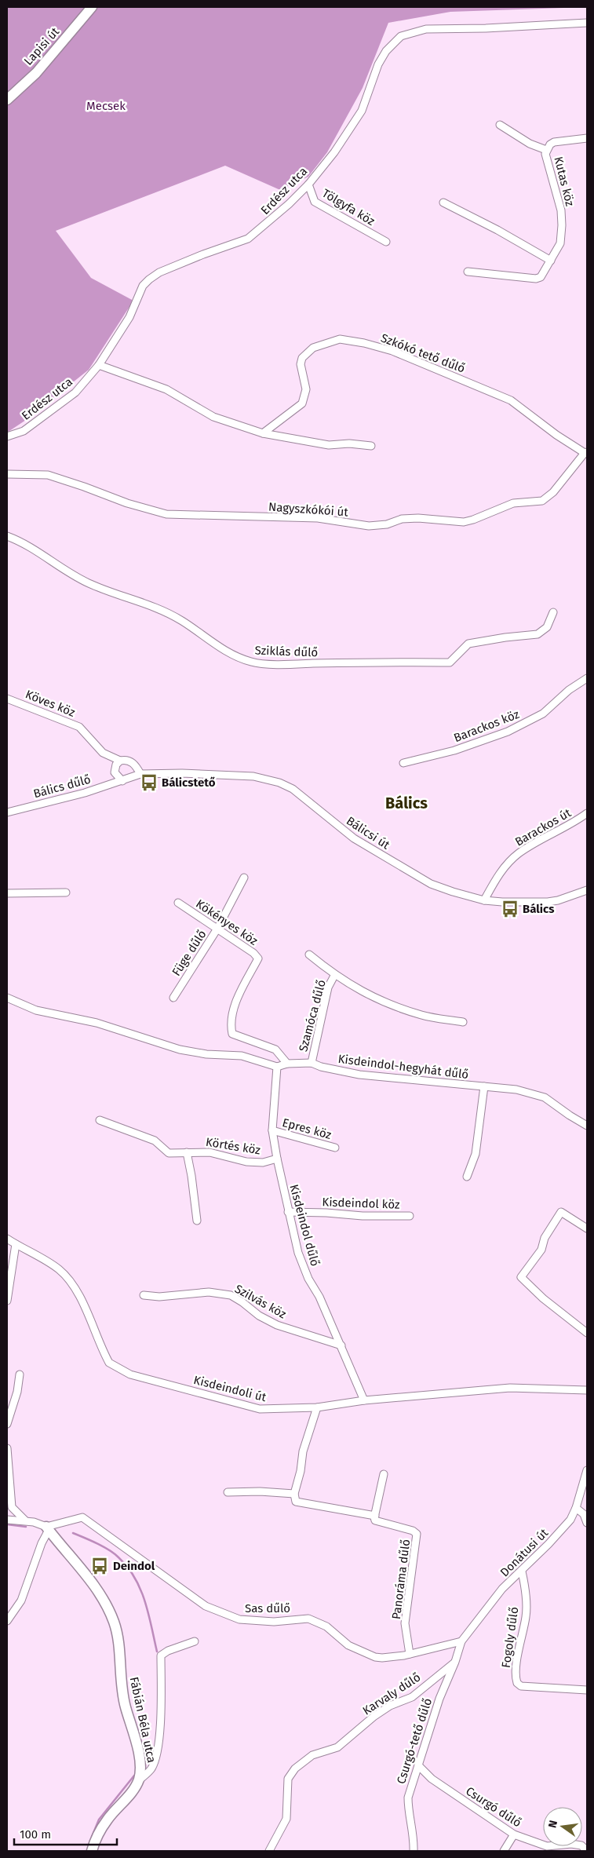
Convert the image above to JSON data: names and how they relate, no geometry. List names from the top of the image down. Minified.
{"streets":{"street":["Lapisi út","Kutas köz","Erdész utca","Tölgyfa köz","Szkókó tető dűlő","Nagyszkókói út","Sziklás dűlő","Köves köz","Barackos köz","Bálics dűlő","Barackos út","Bálicsi út","Kökényes köz","Füge dűlő","Szamóca dűlő","Kisdeindol-hegyhát dűlő","Epres köz","Körtés köz","Kisdeindol köz","Kisdeindol dűlő","Szilvás köz","Kisdeindoli út","Donátusi út","Panoráma dűlő","Sas dűlő","Fogoly dűlő","Karvaly dűlő","Fábián Béla utca","Csurgó-tető dűlő","Csurgó dűlő"]},"crossings":[["Erdész utca","Tölgyfa köz"],["Szkókó tető dűlő","Nagyszkókói út"],["Bálics dűlő","Bálicsi út"],["Barackos út","Bálicsi út"],["Kökényes köz","Füge dűlő"],["Kökényes köz","Kisdeindol-hegyhát dűlő"],["Szamóca dűlő","Kisdeindol-hegyhát dűlő"],["Kisdeindol-hegyhát dűlő","Kisdeindol dűlő"],["Epres köz","Kisdeindol dűlő"],["Körtés köz","Kisdeindol dűlő"],["Kisdeindol köz","Kisdeindol dűlő"],["Kisdeindol dűlő","Szilvás köz"],["Kisdeindol dűlő","Kisdeindoli út"],["Donátusi út","Sas dűlő"],["Donátusi út","Fogoly dűlő"],["Donátusi út","Csurgó-tető dűlő"],["Panoráma dűlő","Sas dűlő"],["Sas dűlő","Fábián Béla utca"],["Sas dűlő","Csurgó-tető dűlő"],["Karvaly dűlő","Csurgó-tető dűlő"],["Csurgó-tető dűlő","Csurgó dűlő"]],"districts":["Bálics"],"parks":["Mecsek"],"places":{"bus stop":["Bálicstető","Bálics","Deindol"]},"scale_bar":"100 m","north":"left"}
